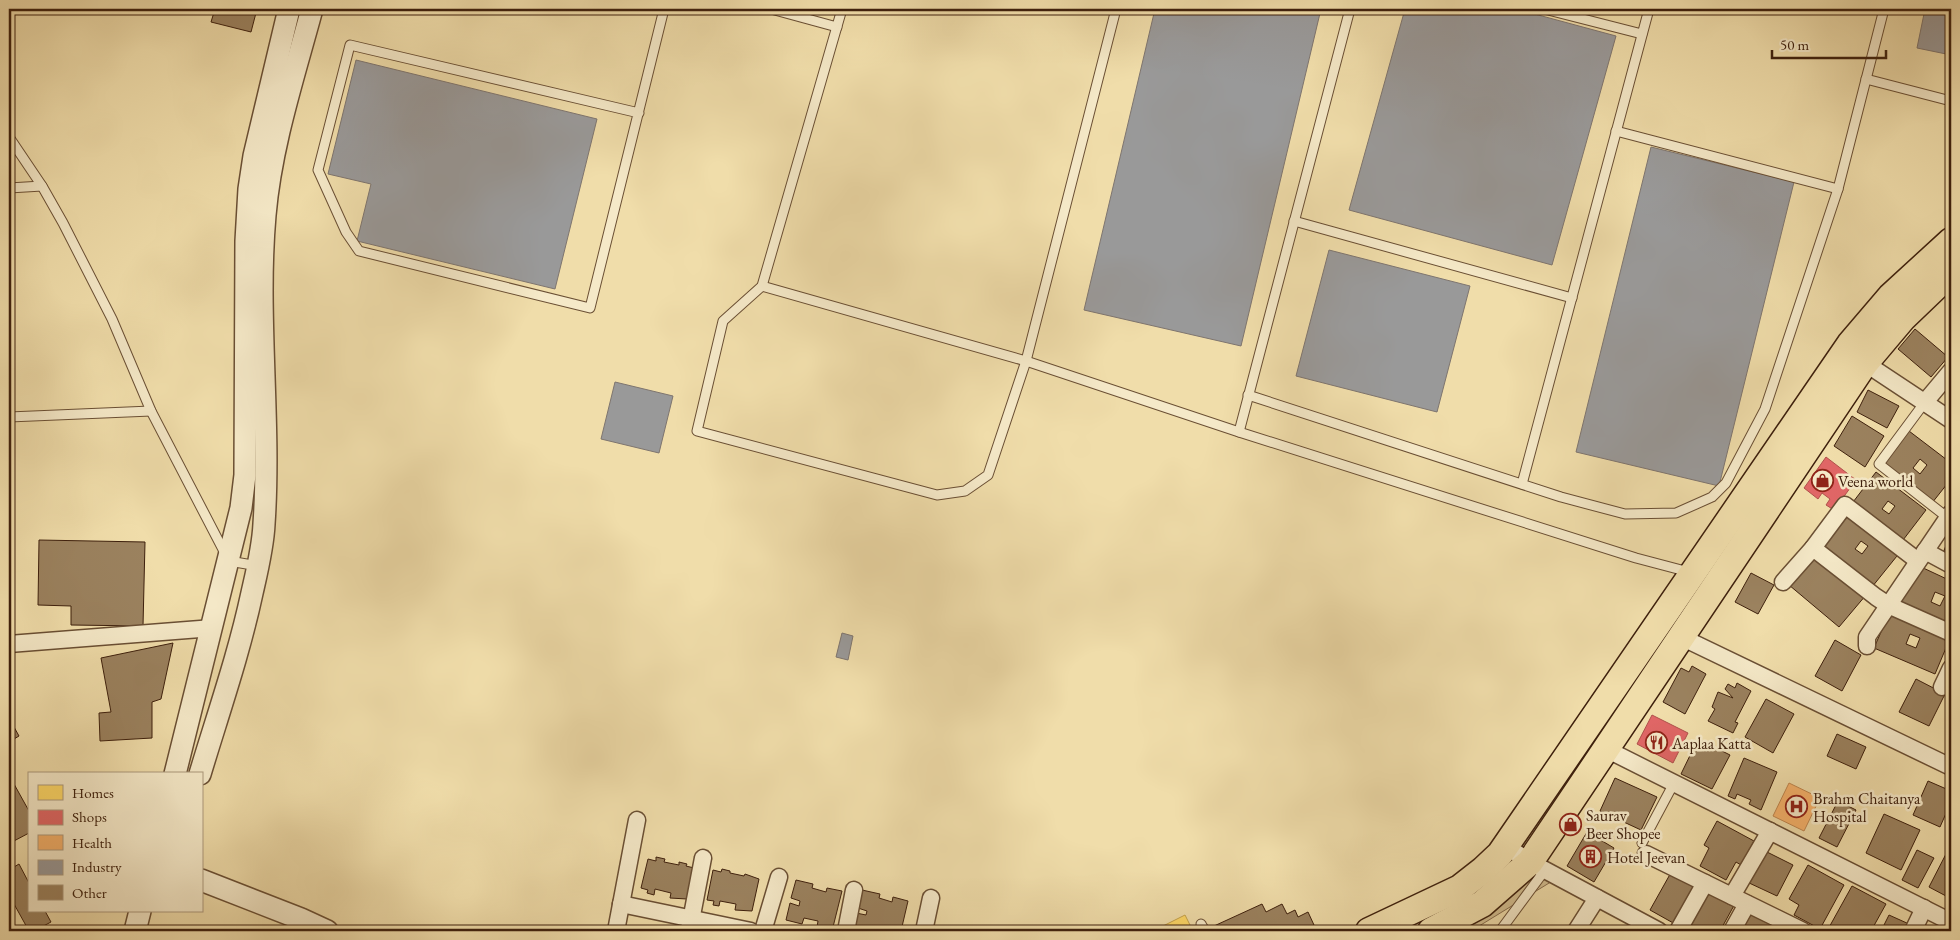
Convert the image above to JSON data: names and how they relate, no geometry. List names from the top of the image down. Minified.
{"places":{"shop":["Veena world","Saurav Beer Shopee"],"restaurant":["Aaplaa Katta"],"hospital":["Brahm Chaitanya Hospital"],"building":["Hotel Jeevan"]},"legend":["Homes","Shops","Health","Industry","Other"],"scale_bar":"50 m"}
